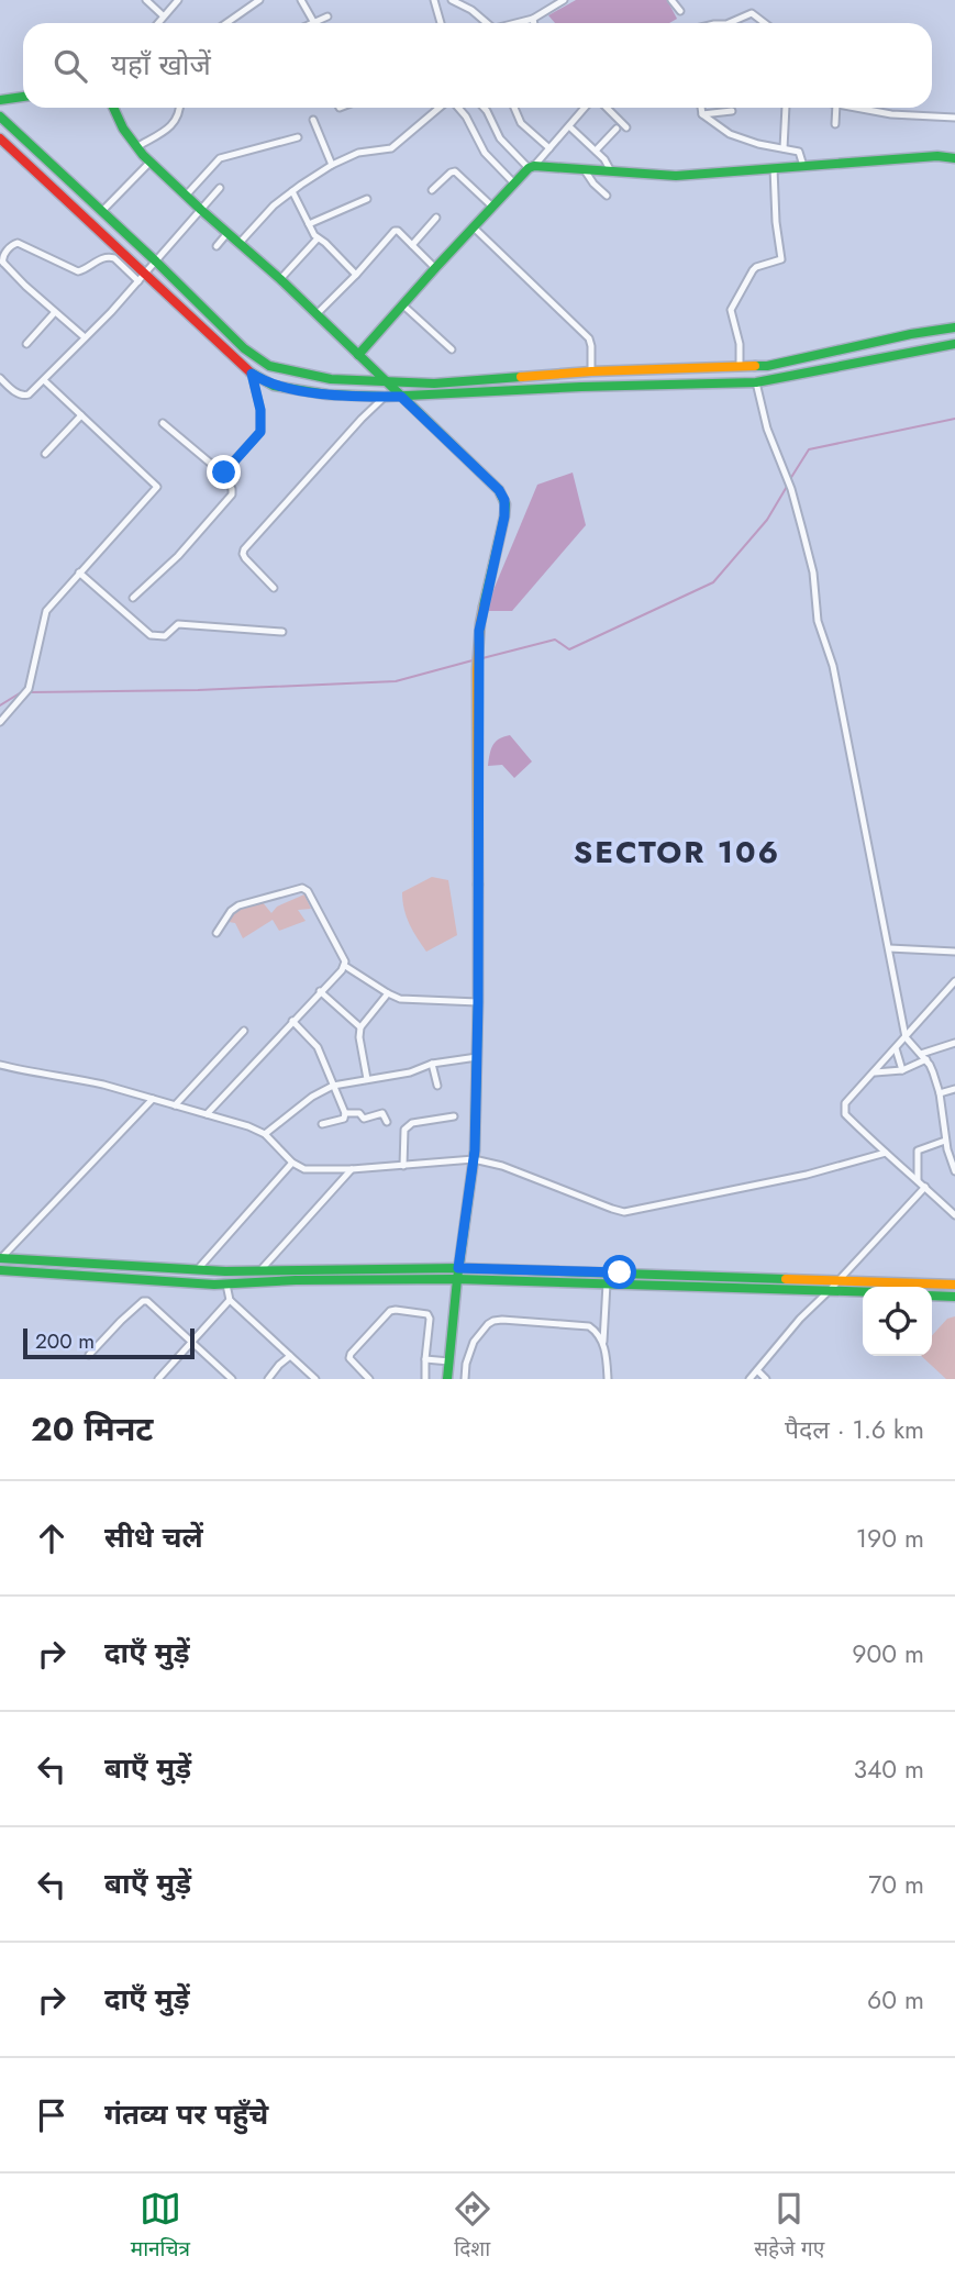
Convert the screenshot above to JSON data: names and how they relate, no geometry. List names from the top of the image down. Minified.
{"districts":["SECTOR 106"],"scale_bar":"200 m","page":{"search":"यहाँ खोजें","scale":"200 m","heading":["20 मिनट","पैदल · 1.6 km"],"list":[["सीधे चलें","190 m"],["दाएँ मुड़ें","900 m"],["बाएँ मुड़ें","340 m"],["बाएँ मुड़ें","70 m"],["दाएँ मुड़ें","60 m"],"गंतव्य पर पहुँचे"],"nav":["मानचित्र","दिशा","सहेजे गए"]}}
